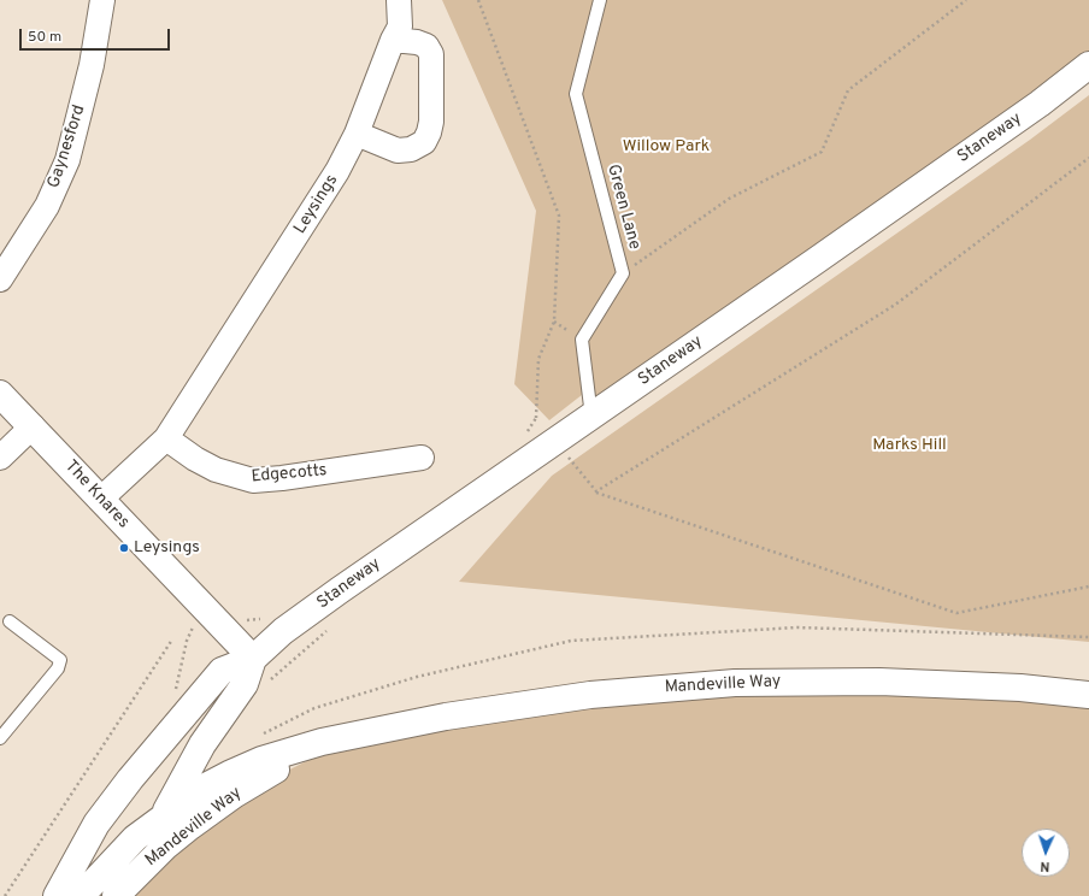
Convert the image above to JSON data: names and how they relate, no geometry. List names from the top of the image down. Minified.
{"streets":{"main road":["Staneway","The Knares","Mandeville Way"],"street":["Gaynesford","Leysings","Edgecotts"],"lane":["Green Lane"]},"crossings":[["Staneway","Green Lane"],["Staneway","The Knares"],["Staneway","Mandeville Way"],["Leysings","Edgecotts"],["Leysings","The Knares"]],"parks":["Willow Park","Marks Hill"],"places":["Leysings"],"scale_bar":"50 m","north":"bottom"}
